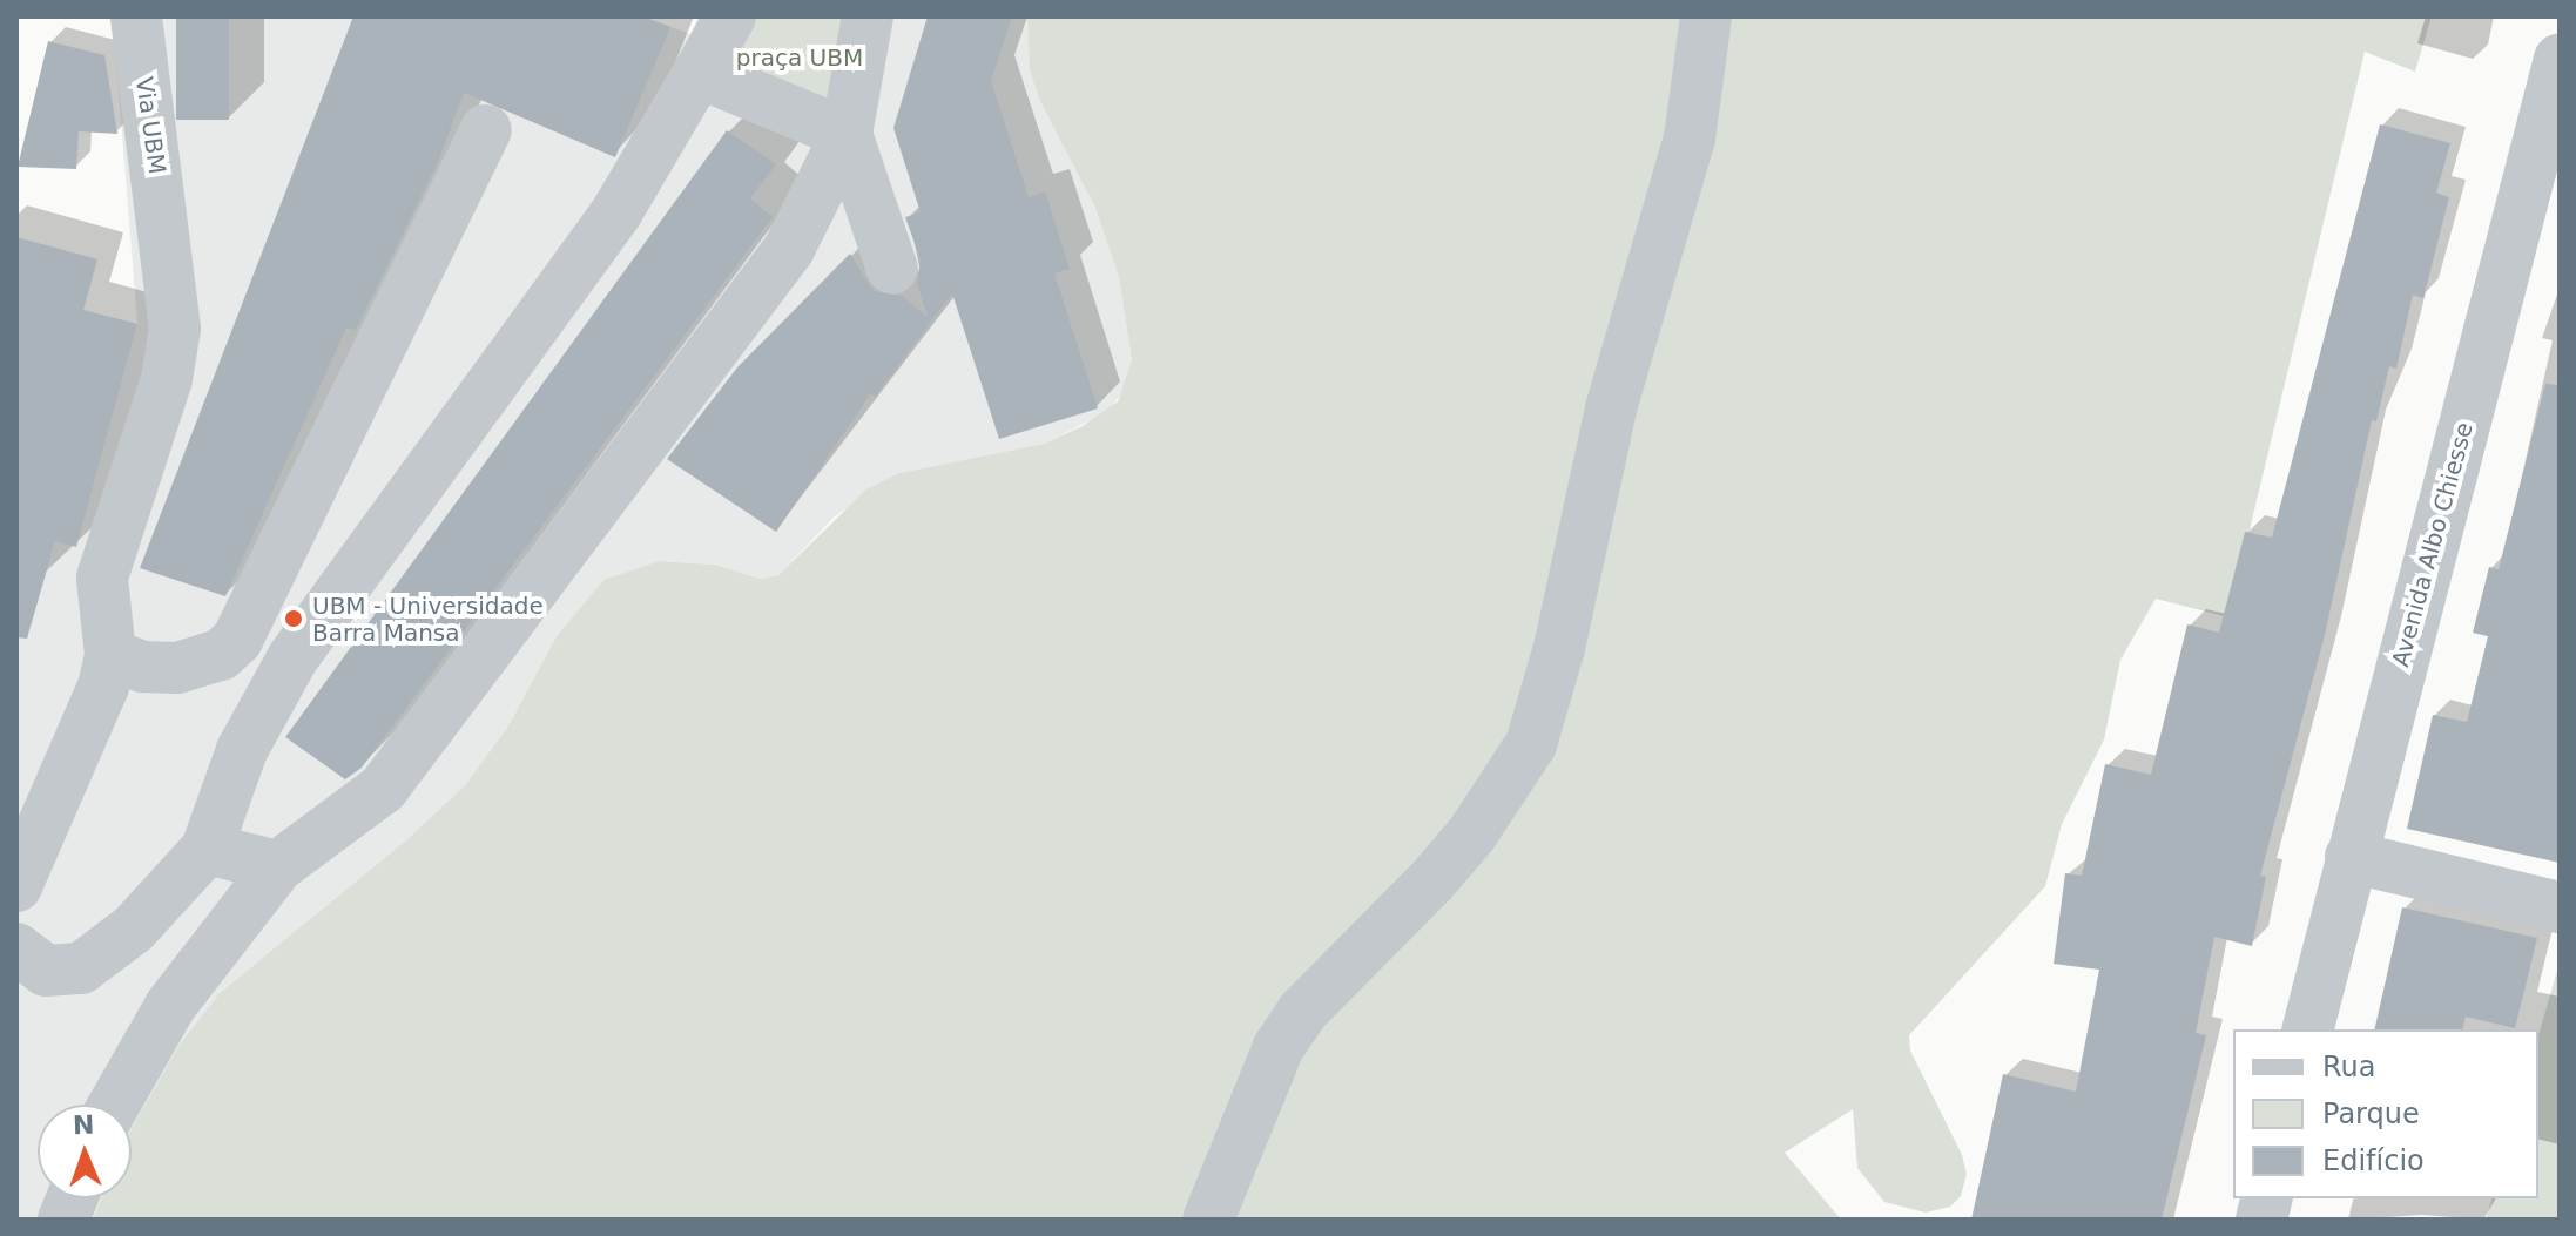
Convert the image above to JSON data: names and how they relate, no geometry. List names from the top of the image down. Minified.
{"streets":{"street":["Via UBM","Avenida Albo Chiesse"]},"parks":["praça UBM"],"places":["UBM - Universidade Barra Mansa"],"legend":["Rua","Parque","Edifício"],"north":"top"}
